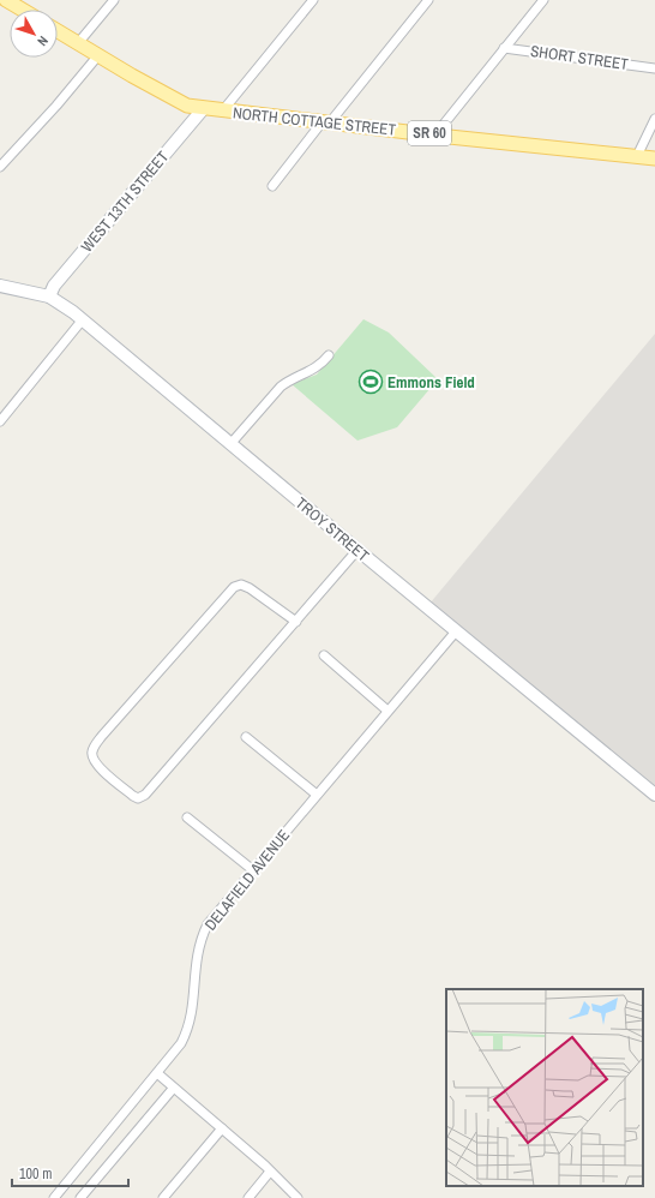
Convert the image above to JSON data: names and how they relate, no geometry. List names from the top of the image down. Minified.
{"streets":{"main road":["NORTH COTTAGE STREET","SR 60","WEST 13TH STREET","TROY STREET"],"street":["SHORT STREET","DELAFIELD AVENUE"]},"crossings":[["NORTH COTTAGE STREET","SR 60"],["NORTH COTTAGE STREET","WEST 13TH STREET"],["SR 60","WEST 13TH STREET"],["WEST 13TH STREET","TROY STREET"],["TROY STREET","DELAFIELD AVENUE"]],"places":{"sports":["Emmons Field"]},"scale_bar":"100 m","north":"bottom right"}
